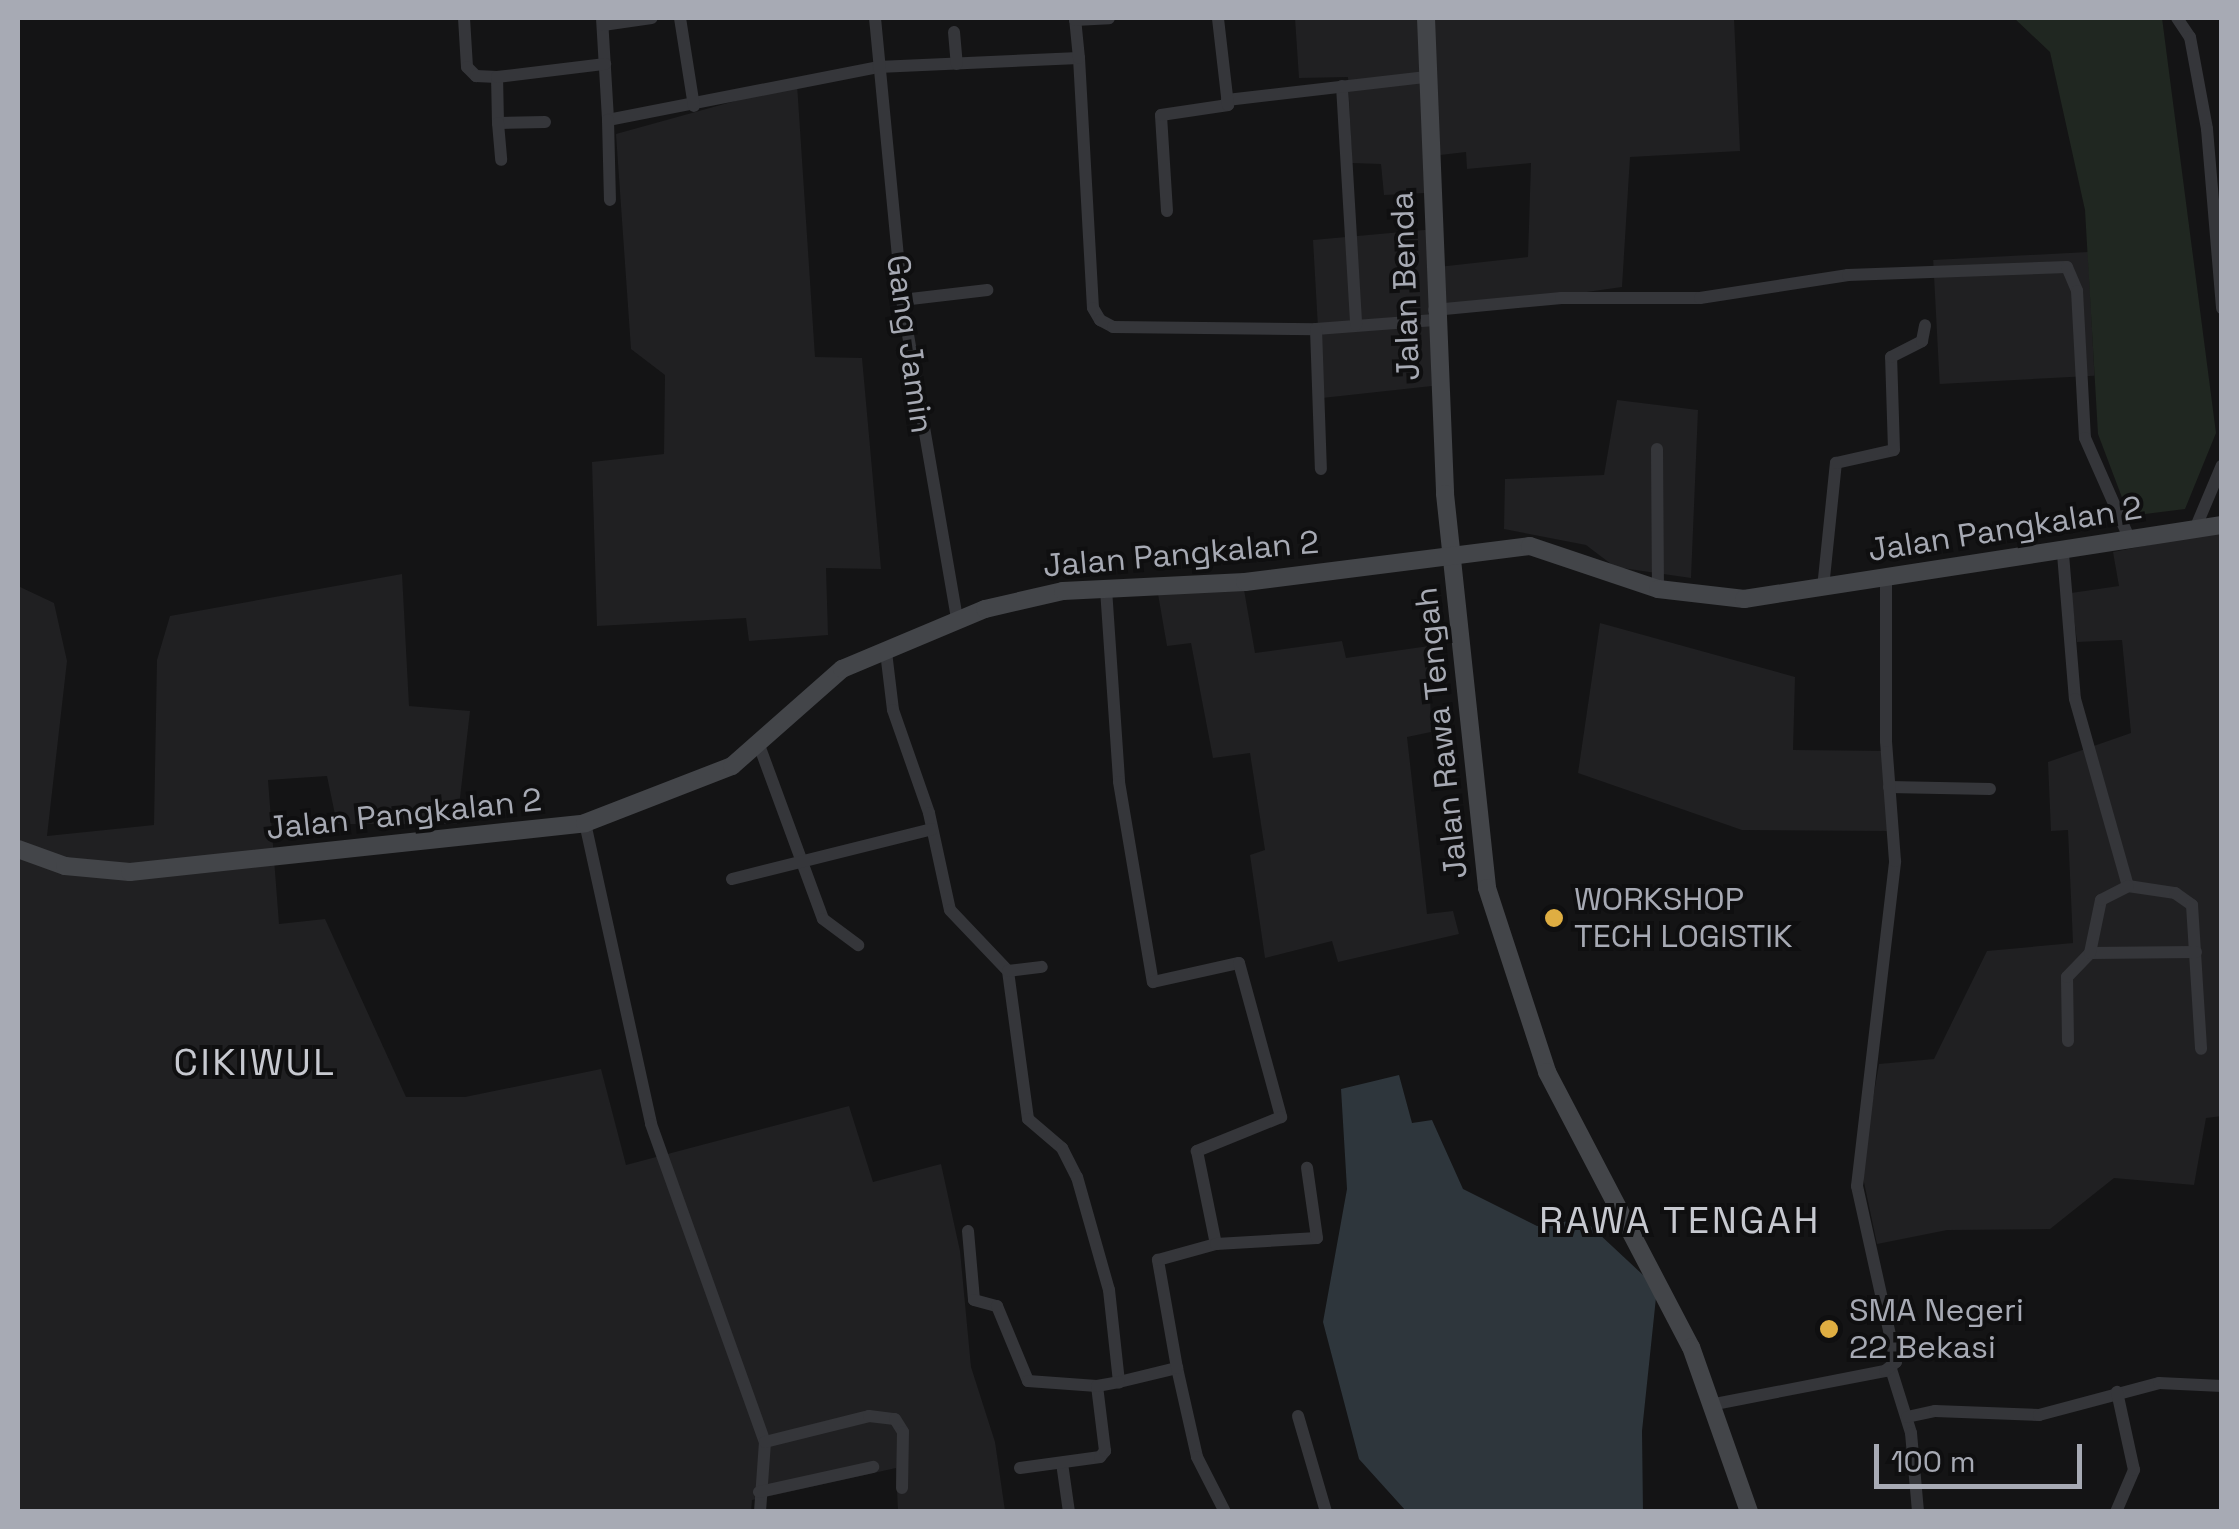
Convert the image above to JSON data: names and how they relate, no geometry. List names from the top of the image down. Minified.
{"streets":{"street":["Jalan Benda","Gang Jamin","Jalan Pangkalan 2","Jalan Rawa Tengah"]},"crossings":[["Jalan Benda","Jalan Pangkalan 2"],["Jalan Benda","Jalan Rawa Tengah"],["Gang Jamin","Jalan Pangkalan 2"],["Jalan Pangkalan 2","Jalan Rawa Tengah"]],"districts":["CIKIWUL","RAWA TENGAH"],"places":["WORKSHOP TECH LOGISTIK","SMA Negeri 22 Bekasi"],"scale_bar":"100 m"}
